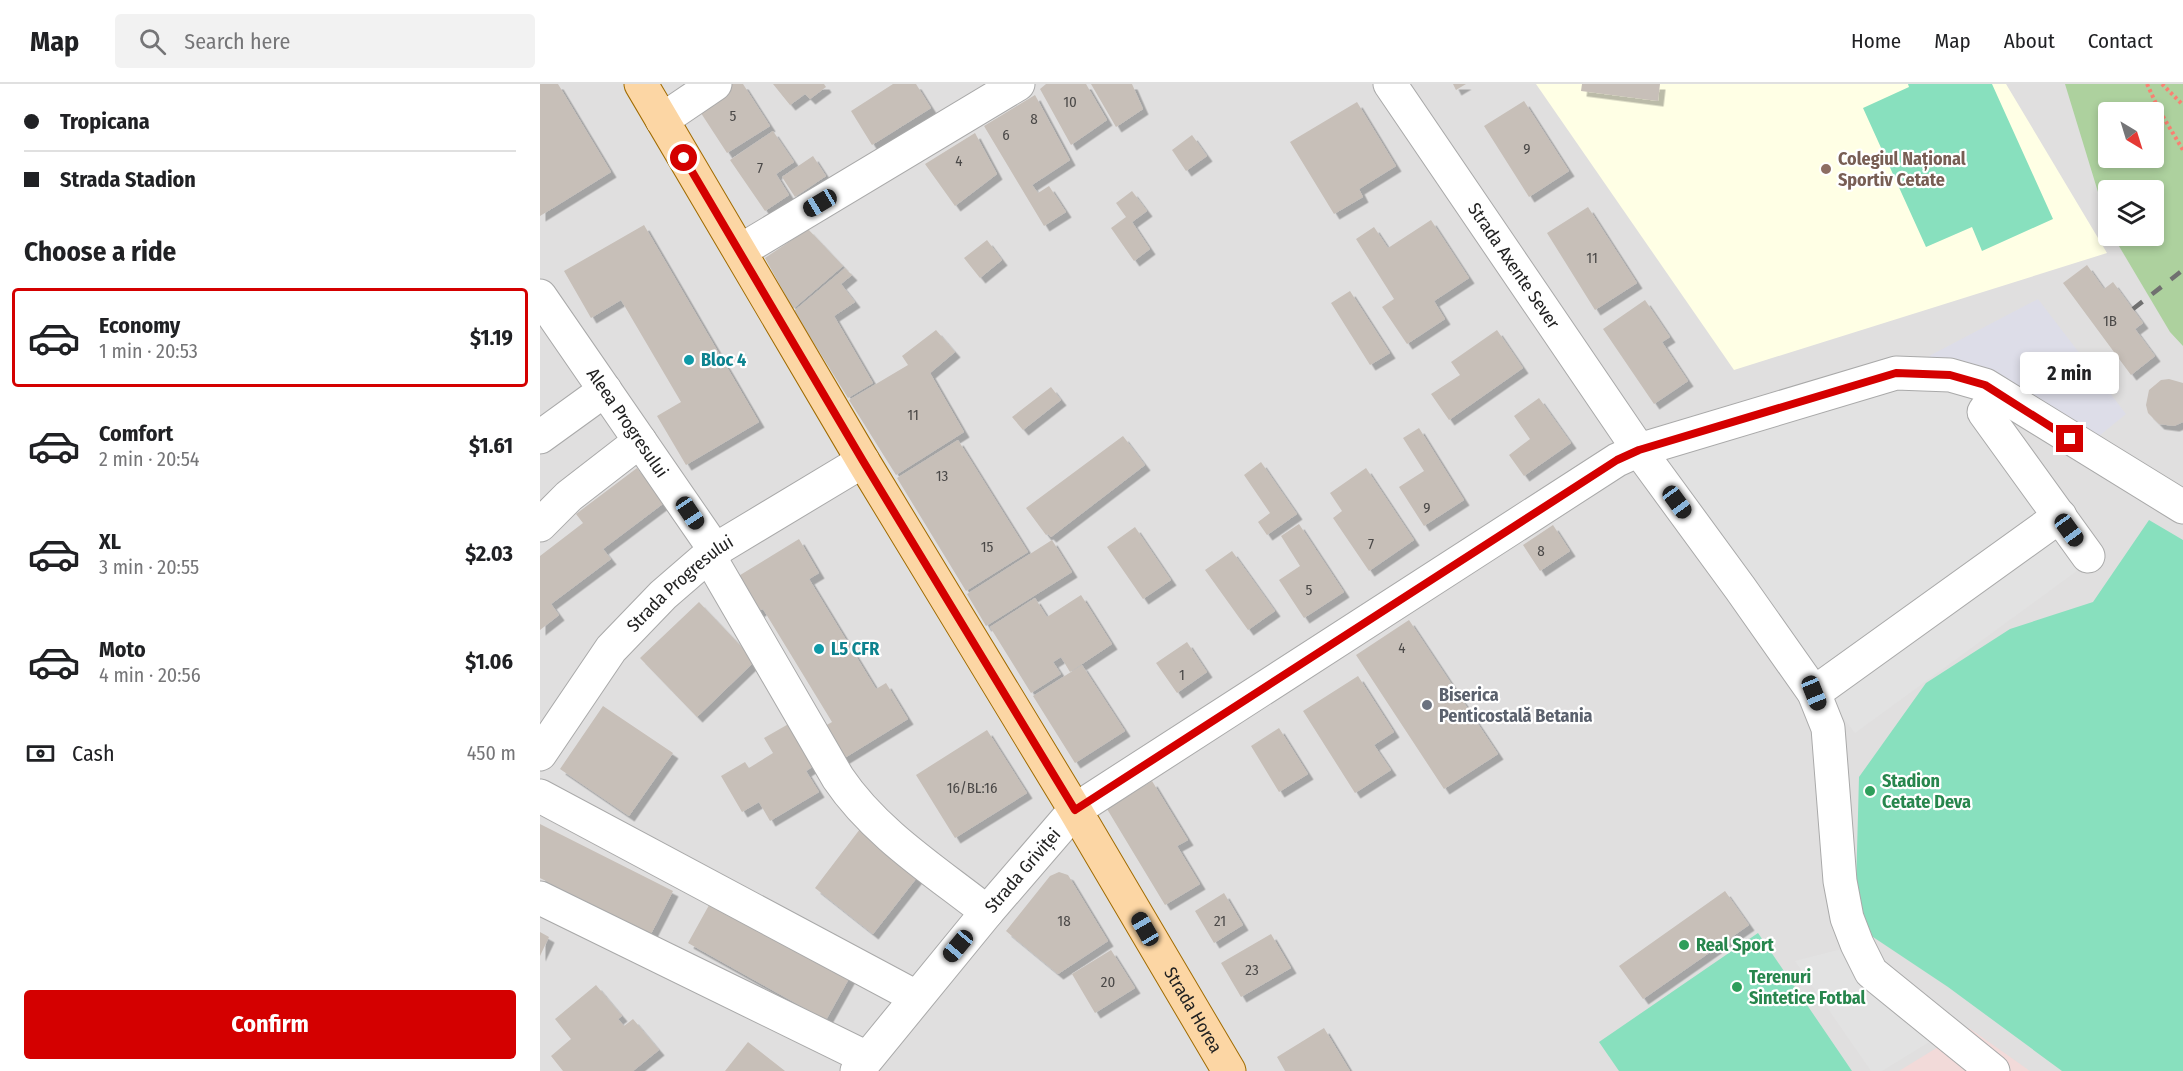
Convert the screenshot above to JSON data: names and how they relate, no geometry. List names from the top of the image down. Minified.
{"streets":{"main road":["Strada Horea"],"street":["Strada Axente Sever","Aleea Progresului","Strada Progresului","Strada Griviței"]},"crossings":[["Strada Axente Sever","Strada Griviței"],["Aleea Progresului","Strada Progresului"],["Aleea Progresului","Strada Griviței"],["Strada Progresului","Strada Horea"],["Strada Griviței","Strada Horea"]],"places":["Colegiul Național Sportiv Cetate","Bloc 4","L5 CFR","Biserica Penticostală Betania","Stadion Cetate Deva","Real Sport","Terenuri Sintetice Fotbal"],"house_numbers":["10","5","8","6","9","4","7","11","1B","11","13","9","7","15","8","5","4","1","16/BL:16","18","21","23","20"],"north":"bottom right","page":{"header":"Map","search":"Search here","nav":["Home","Map","About","Contact"],"banner":["Tropicana","Strada Stadion"],"heading":"Choose a ride","list":[{"name":"Economy","note":"1 min · 20:53","value":"$1.19"},{"name":"Comfort","note":"2 min · 20:54","value":"$1.61"},{"name":"XL","note":"3 min · 20:55","value":"$2.03"},{"name":"Moto","note":"4 min · 20:56","value":"$1.06"}],"bubble":"2 min","pay":["Cash","450 m"],"buttons":"Confirm"}}
